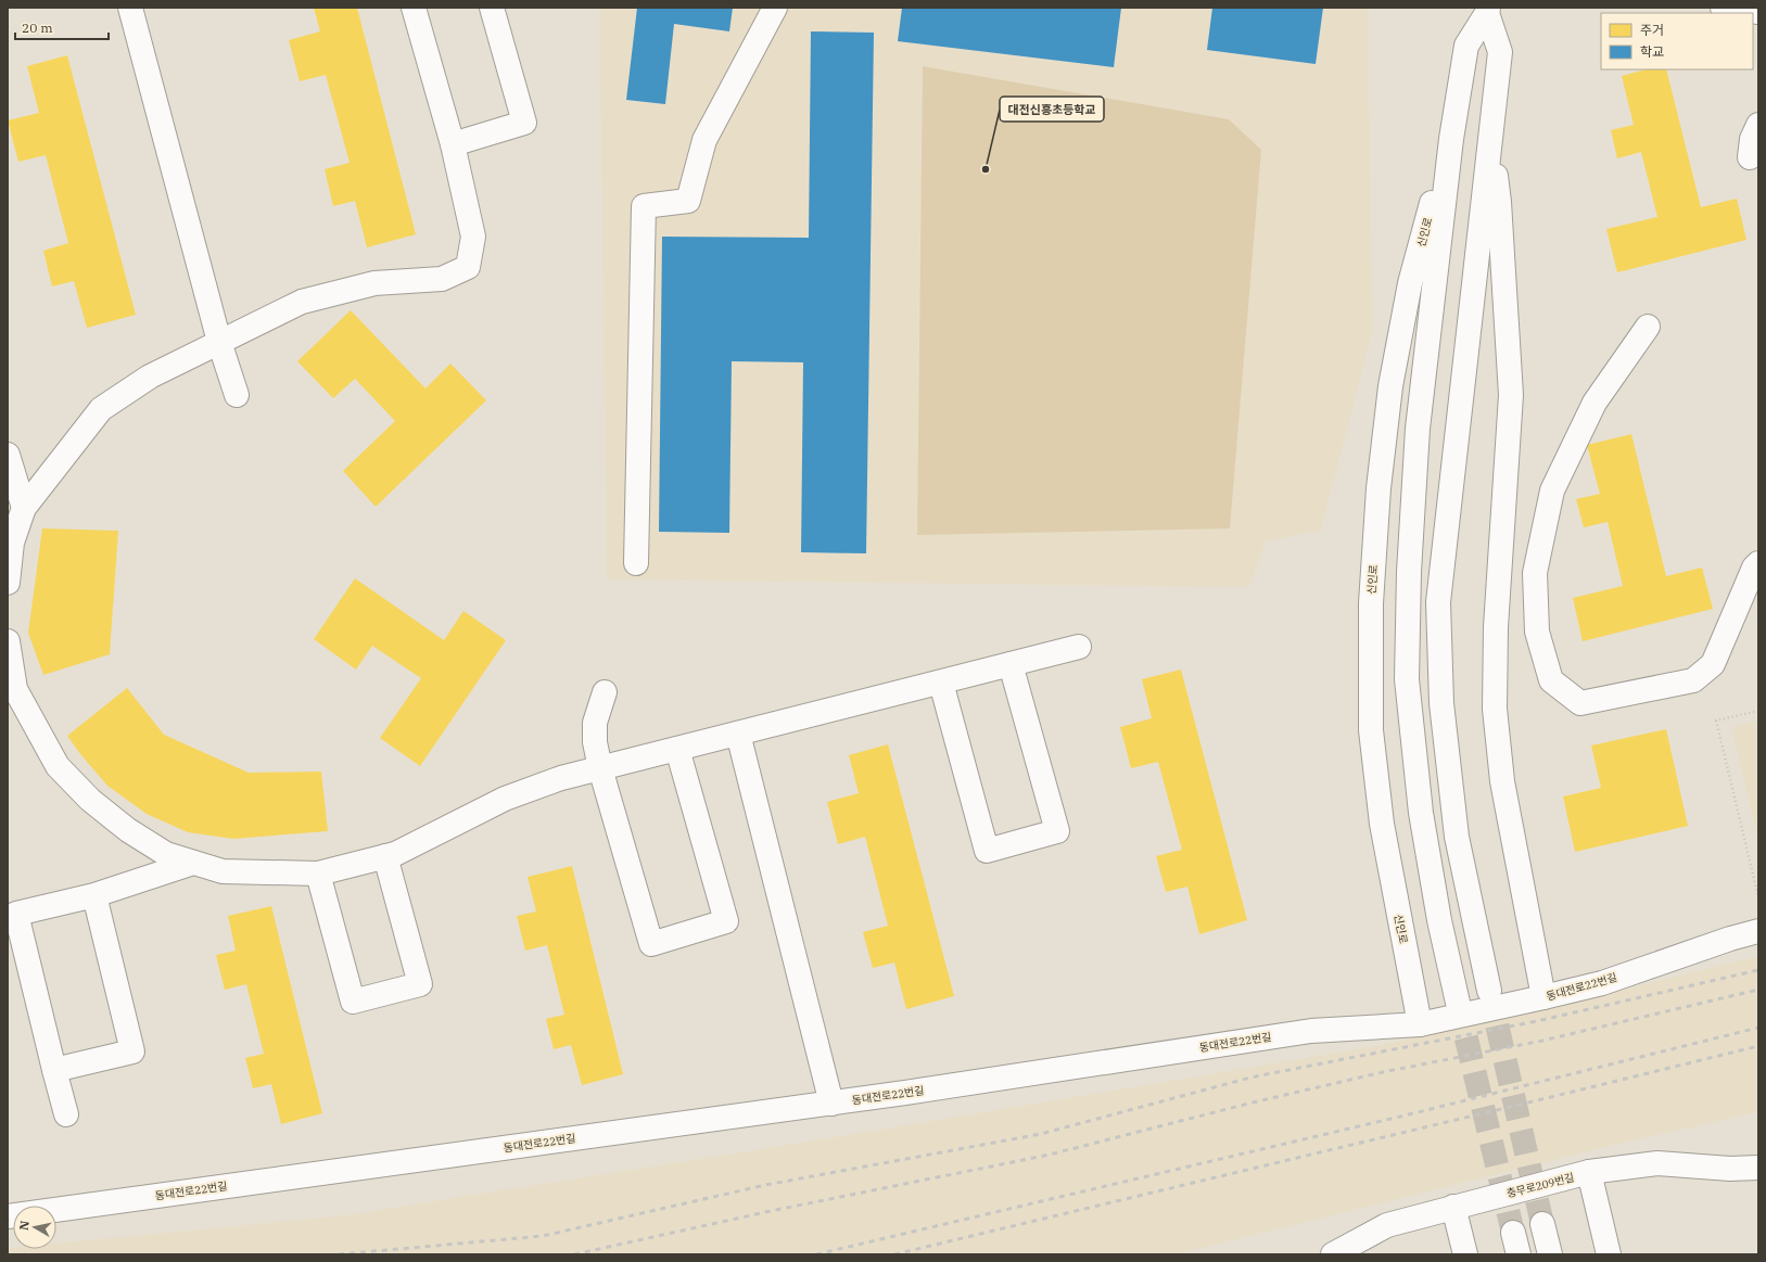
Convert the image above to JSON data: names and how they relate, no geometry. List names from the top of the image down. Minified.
{"streets":{"street":["신인로","동대전로22번길","충무로209번길"]},"crossings":[["신인로","동대전로22번길"]],"places":["대전신흥초등학교"],"legend":["주거","학교"],"scale_bar":"20 m","north":"left"}
